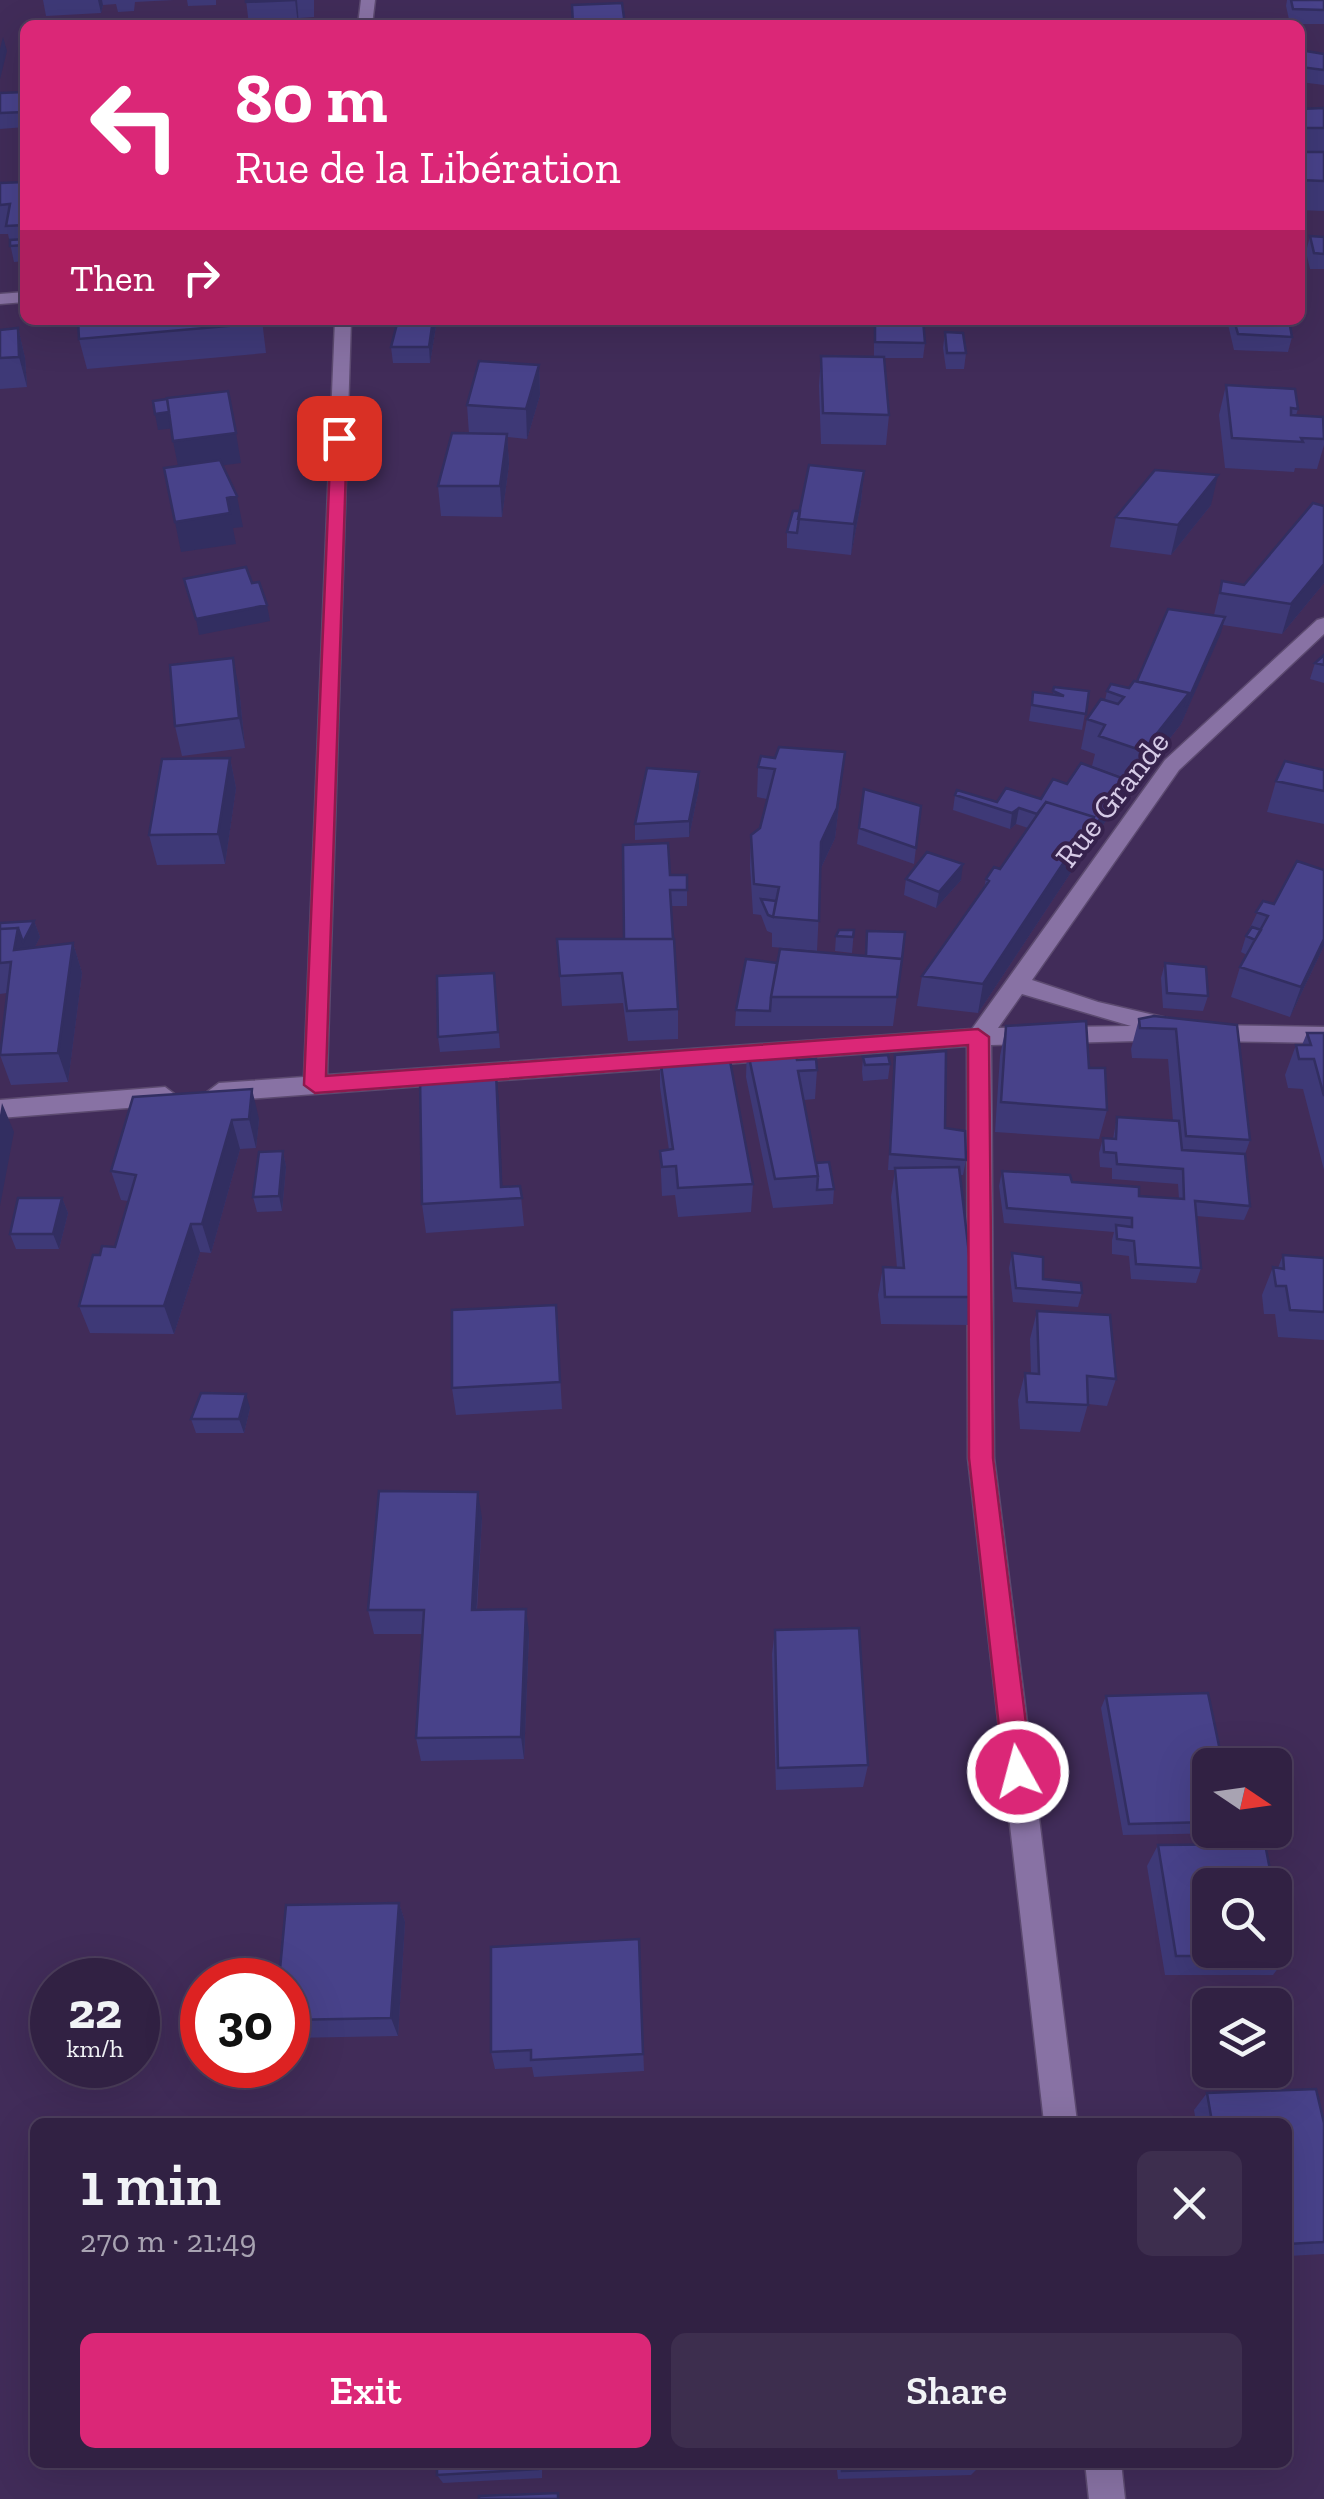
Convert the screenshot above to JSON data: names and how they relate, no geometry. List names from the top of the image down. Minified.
{"streets":{"street":["Rue Grande"]},"north":"right","page":{"turn":["80 m","Rue de la Libération"],"then":"Then","speed":"22 km/h","limit":"30","heading":["1 min","270 m · 21:49"],"buttons":["Exit","Share"]}}
